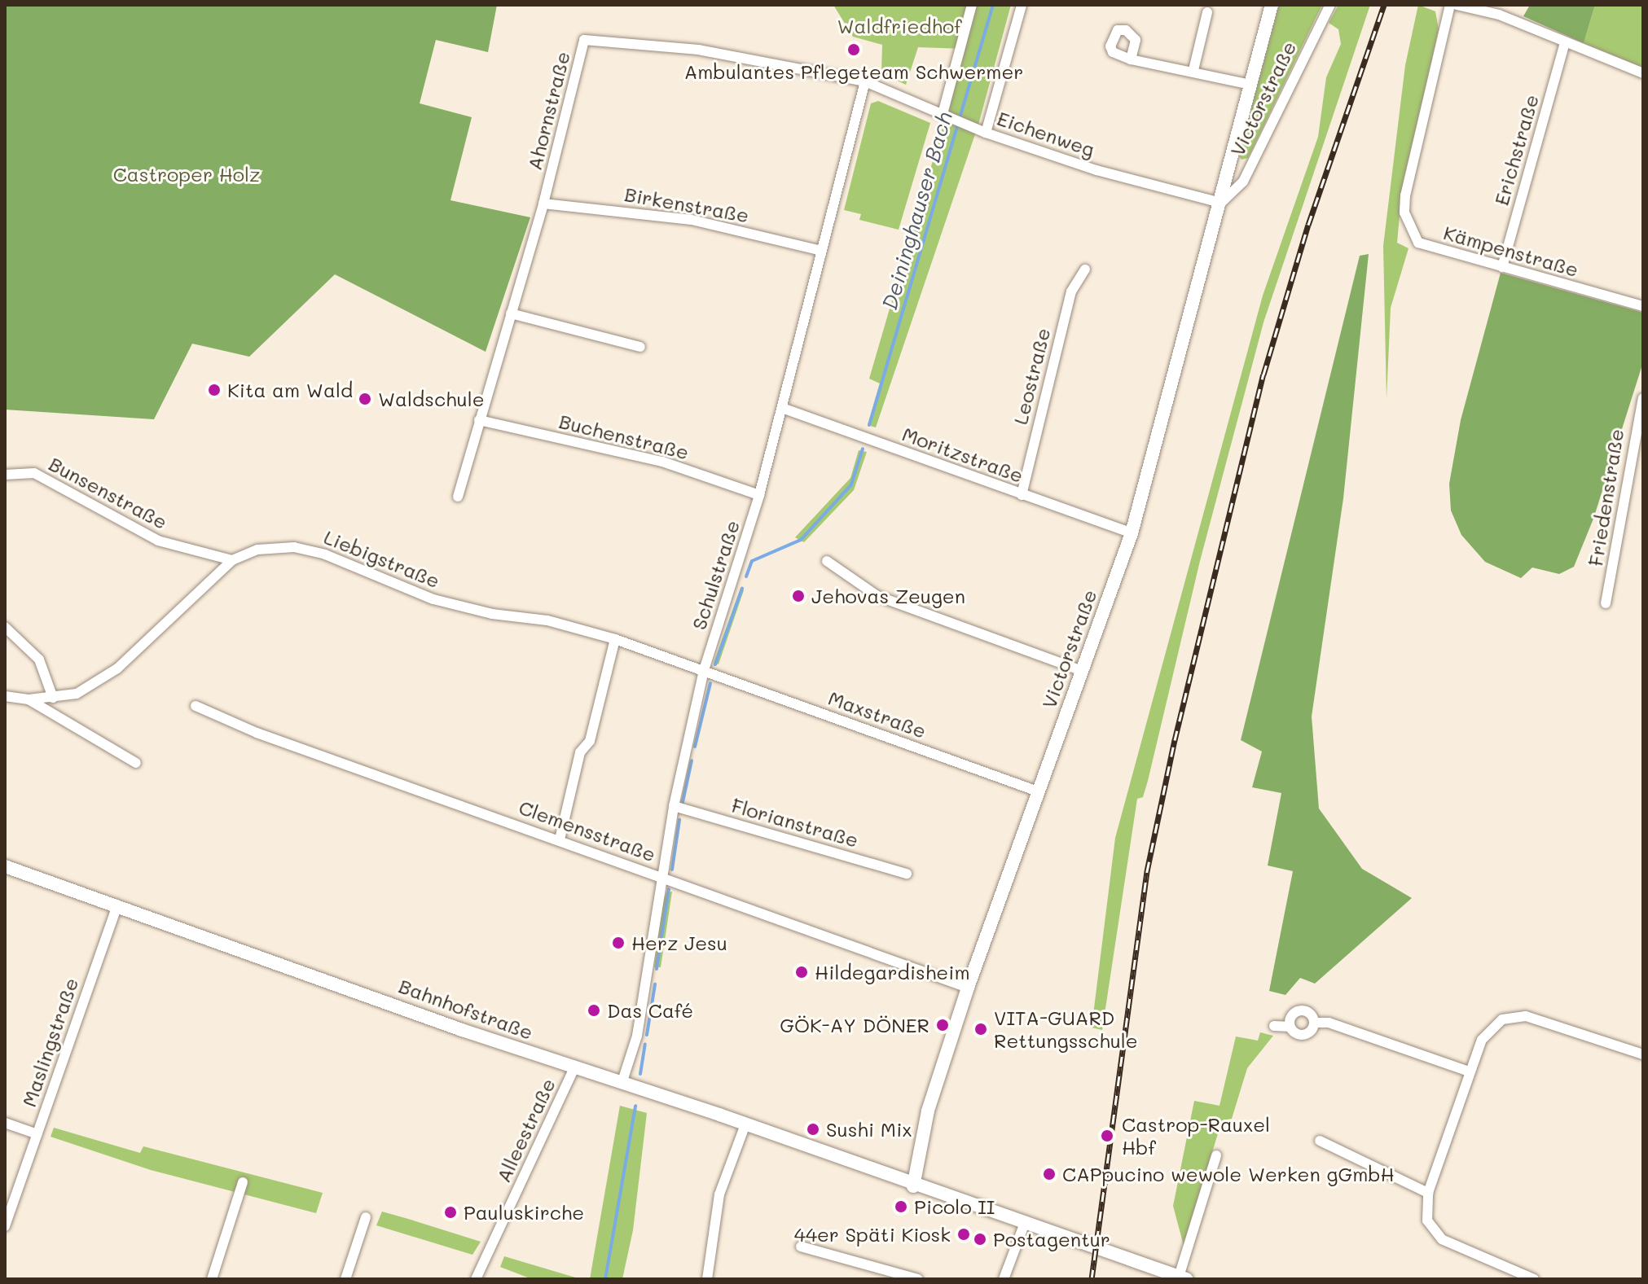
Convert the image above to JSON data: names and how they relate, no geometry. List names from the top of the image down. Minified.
{"streets":{"main road":["Victorstraße","Bahnhofstraße"],"street":["Ahornstraße","Eichenweg","Erichstraße","Birkenstraße","Kämpenstraße","Leostraße","Buchenstraße","Moritzstraße","Bunsenstraße","Friedenstraße","Liebigstraße","Schulstraße","Maxstraße","Florianstraße","Clemensstraße","Maslingstraße","Alleestraße"]},"crossings":[["Victorstraße","Eichenweg"],["Victorstraße","Moritzstraße"],["Victorstraße","Maxstraße"],["Victorstraße","Clemensstraße"],["Victorstraße","Bahnhofstraße"],["Ahornstraße","Eichenweg"],["Ahornstraße","Birkenstraße"],["Ahornstraße","Buchenstraße"],["Ahornstraße","Schulstraße"],["Eichenweg","Schulstraße"],["Erichstraße","Kämpenstraße"],["Birkenstraße","Schulstraße"],["Leostraße","Moritzstraße"],["Buchenstraße","Schulstraße"],["Moritzstraße","Schulstraße"],["Bunsenstraße","Liebigstraße"],["Liebigstraße","Schulstraße"],["Liebigstraße","Maxstraße"],["Schulstraße","Maxstraße"],["Schulstraße","Florianstraße"],["Schulstraße","Clemensstraße"],["Schulstraße","Bahnhofstraße"],["Bahnhofstraße","Maslingstraße"],["Bahnhofstraße","Alleestraße"]],"water":["Deininghauser Bach"],"parks":["Waldfriedhof","Castroper Holz"],"places":["Ambulantes Pflegeteam Schwermer","Kita am Wald","Waldschule","Jehovas Zeugen","Herz Jesu","Hildegardisheim","Das Café","GÖK-AY DÖNER","VITA-GUARD Rettungsschule","Sushi Mix","Castrop-Rauxel Hbf","CAPpucino wewole Werken gGmbH","Picolo II","Pauluskirche","44er Späti Kiosk","Postagentur"]}
